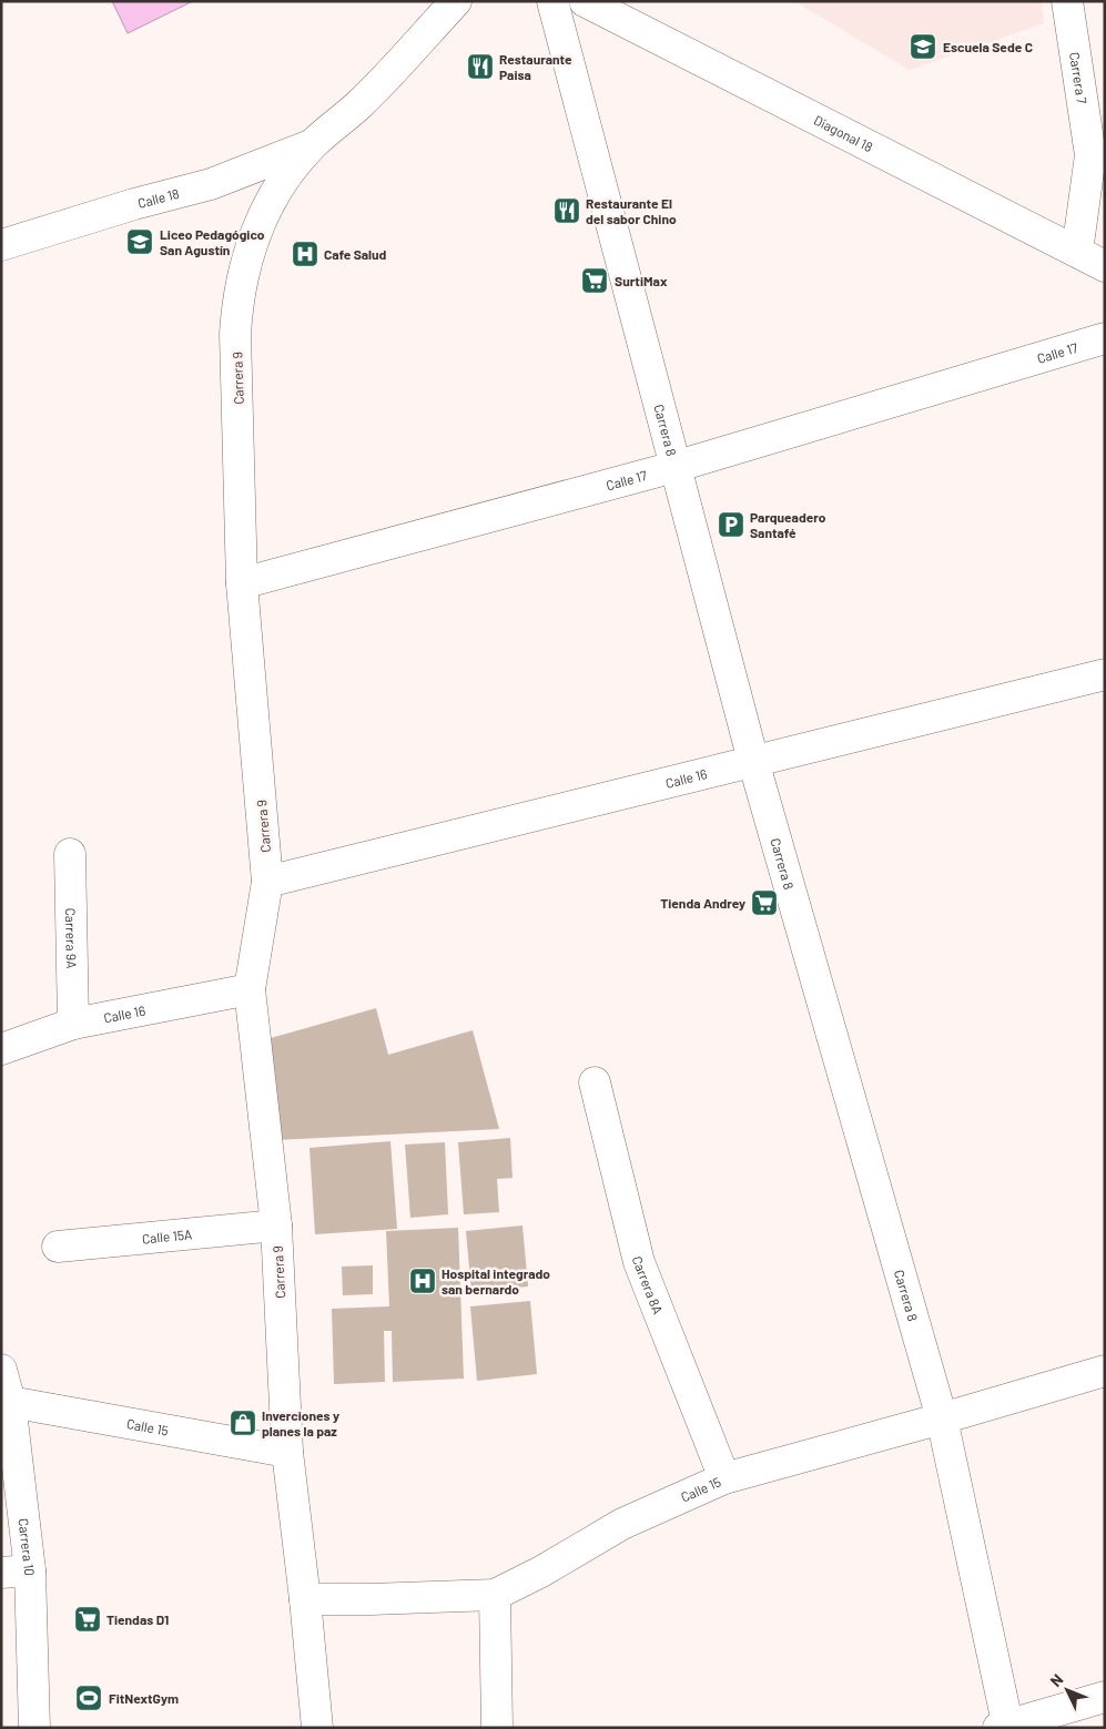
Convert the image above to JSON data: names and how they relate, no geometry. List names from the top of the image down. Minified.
{"streets":{"main road":["Carrera 7","Diagonal 18","Calle 18","Calle 17","Carrera 9","Carrera 8","Calle 16","Carrera 9A","Calle 15A","Carrera 8A","Calle 15","Carrera 10"]},"crossings":[["Carrera 7","Diagonal 18"],["Calle 18","Carrera 9"],["Calle 17","Carrera 9"],["Calle 17","Carrera 8"],["Carrera 9","Calle 16"],["Carrera 9","Calle 15A"],["Carrera 9","Calle 15"],["Carrera 8","Calle 16"],["Carrera 8","Calle 15"],["Calle 16","Carrera 9A"],["Carrera 8A","Calle 15"],["Calle 15","Carrera 10"]],"places":{"school or university":["Escuela Sede C","Liceo Pedagógico San Agustín"],"restaurant":["Restaurante Paisa","Restaurante El del sabor Chino"],"hospital":["Cafe Salud","Hospital integrado san bernardo"],"supermarket":["SurtiMax","Tienda Andrey","Tiendas D1"],"parking":["Parqueadero Santafé"],"shop":["Inverciones y planes la paz"],"sports":["FitNextGym"]},"north":"top left"}
